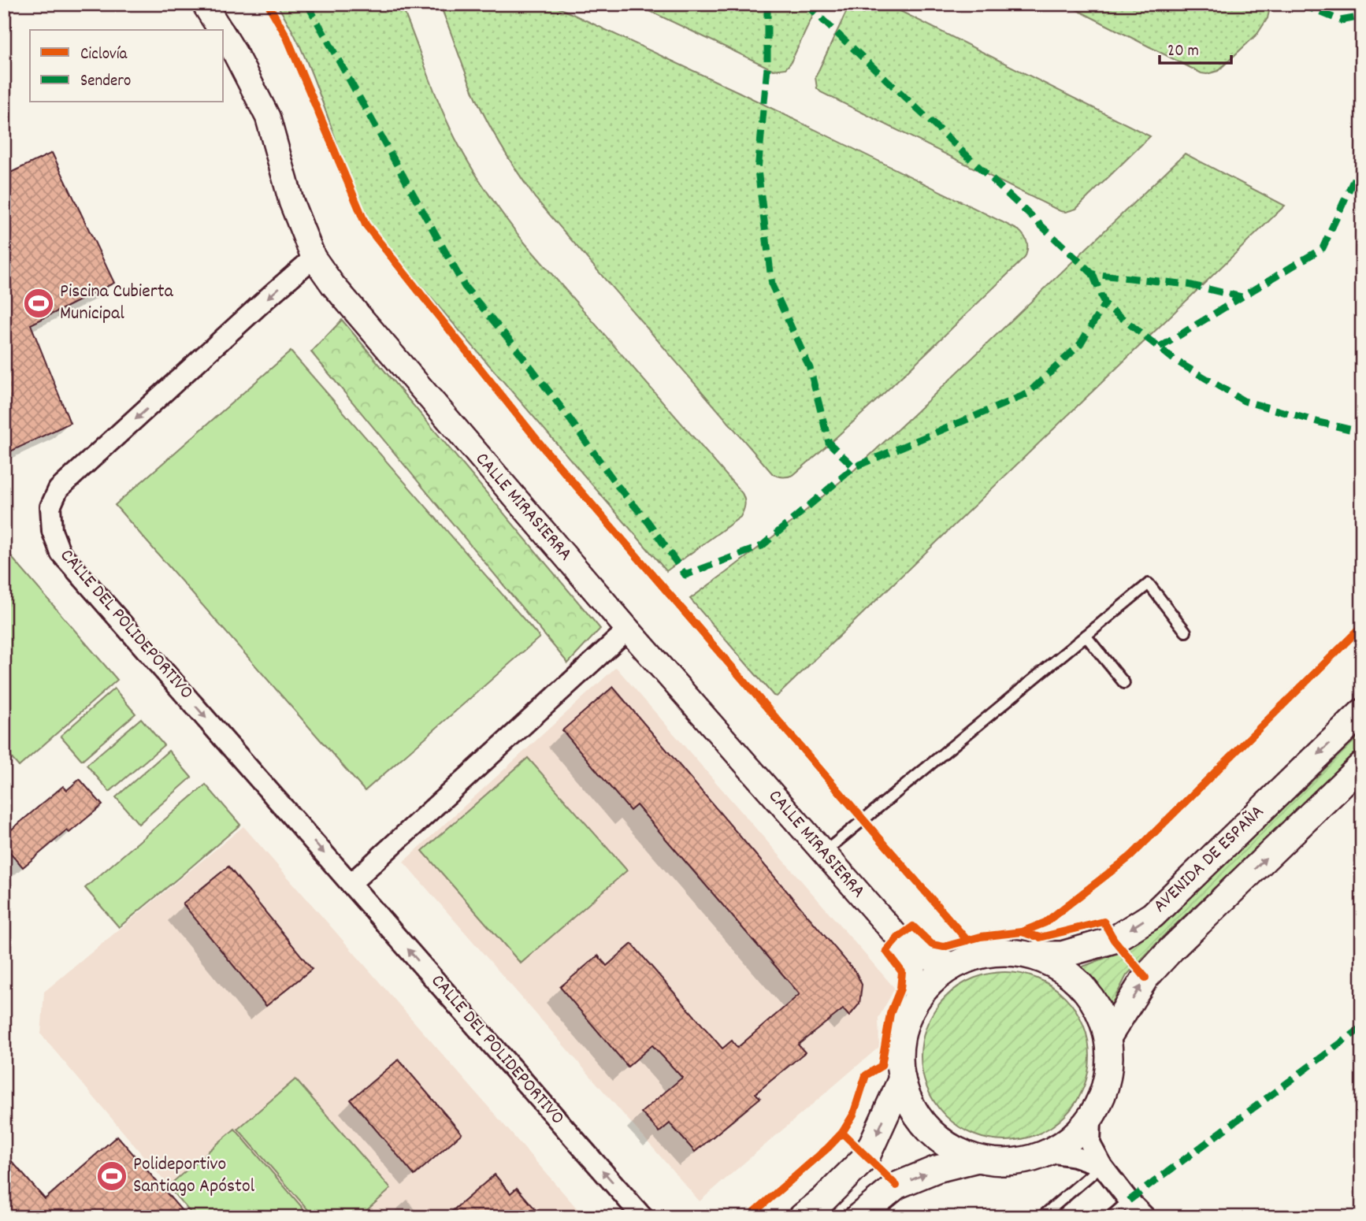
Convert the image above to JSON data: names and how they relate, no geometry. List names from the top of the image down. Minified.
{"streets":{"main road":["AVENIDA DE ESPAÑA"],"street":["CALLE MIRASIERRA","CALLE DEL POLIDEPORTIVO"]},"crossings":[["CALLE MIRASIERRA","CALLE DEL POLIDEPORTIVO"]],"places":{"sports":["Piscina Cubierta Municipal","Polideportivo Santiago Apóstol"]},"legend":["Ciclovía","Sendero"],"scale_bar":"20 m"}
